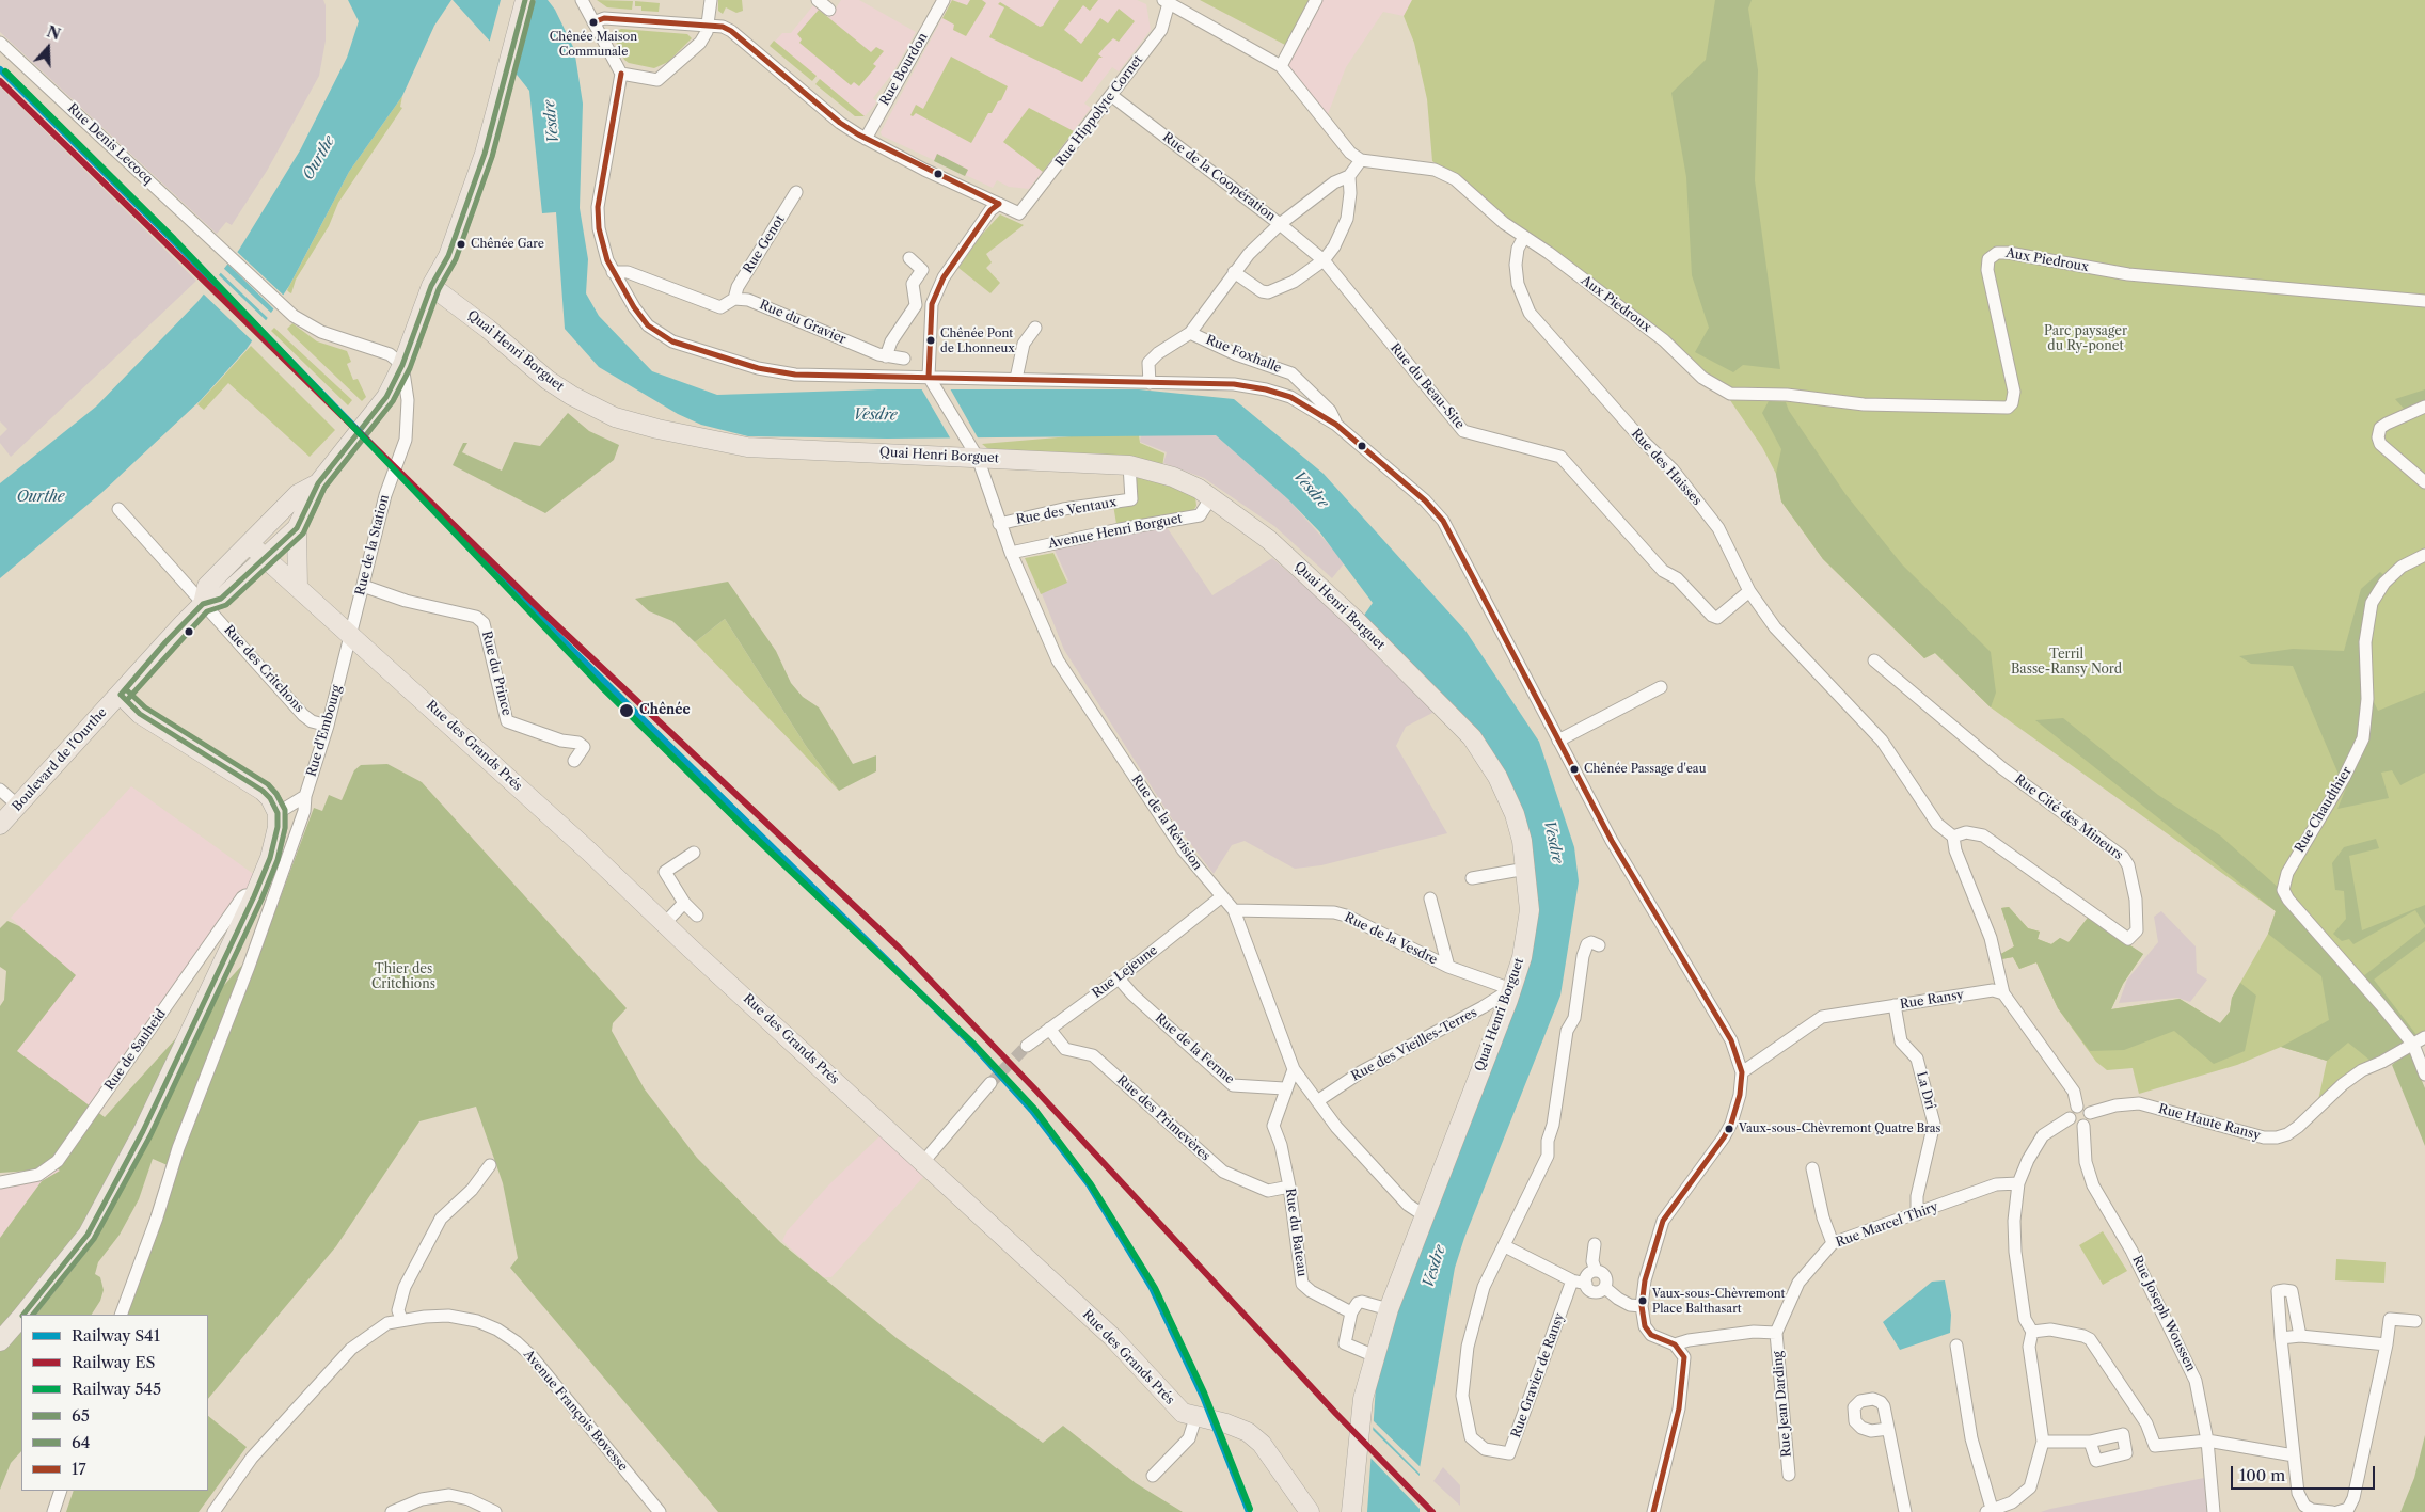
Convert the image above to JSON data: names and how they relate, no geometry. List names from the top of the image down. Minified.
{"streets":{"main road":["Quai Henri Borguet","Rue de la Station","Rue des Grands Prés","Boulevard de l'Ourthe"],"street":["Rue Bourdon","Rue Hippolyte Cornet","Rue Denis Lecocq","Rue de la Coopération","Rue Genot","Aux Piedroux","Rue du Gravier","Rue Foxhalle","Rue du Beau-Site","Rue des Haisses","Rue des Ventaux","Avenue Henri Borguet","Rue des Critchons","Rue du Prince","Rue d'Embourg","Rue Chaudthier","Rue Cité des Mineurs","Rue de la Révision","Rue de la Vesdre","Rue Lejeune","Rue Ransy","Rue des Vieilles-Terres","Rue de la Ferme","Rue de Sauheid","La Drî","Rue des Primevères","Rue Haute Ransy","Rue Marcel Thiry","Rue du Bateau","Rue Joseph Woussen","Rue Gravier de Ransy","Rue Jean Darding","Avenue François Bovesse"]},"crossings":[["Rue Hippolyte Cornet","Rue de la Coopération"],["Rue Denis Lecocq","Rue de la Station"],["Rue de la Coopération","Rue du Beau-Site"],["Rue Genot","Rue du Gravier"],["Aux Piedroux","Rue des Haisses"],["Quai Henri Borguet","Rue des Ventaux"],["Quai Henri Borguet","Avenue Henri Borguet"],["Quai Henri Borguet","Rue de la Station"],["Quai Henri Borguet","Rue de la Révision"],["Quai Henri Borguet","Rue de la Vesdre"],["Quai Henri Borguet","Rue des Vieilles-Terres"],["Rue du Beau-Site","Rue des Haisses"],["Rue des Haisses","Rue Cité des Mineurs"],["Rue des Ventaux","Rue de la Révision"],["Avenue Henri Borguet","Rue de la Révision"],["Rue de la Station","Rue du Prince"],["Rue de la Station","Rue d'Embourg"],["Rue de la Station","Rue des Grands Prés"],["Rue des Critchons","Rue d'Embourg"],["Rue des Critchons","Boulevard de l'Ourthe"],["Rue d'Embourg","Rue des Grands Prés"],["Rue Chaudthier","Rue Haute Ransy"],["Rue de la Révision","Rue de la Vesdre"],["Rue de la Révision","Rue Lejeune"],["Rue de la Révision","Rue des Vieilles-Terres"],["Rue de la Vesdre","Rue des Vieilles-Terres"],["Rue Lejeune","Rue de la Ferme"],["Rue Lejeune","Rue des Primevères"],["Rue Ransy","La Drî"],["Rue de la Ferme","Rue du Bateau"],["La Drî","Rue Marcel Thiry"],["Rue des Primevères","Rue du Bateau"],["Rue Haute Ransy","Rue Joseph Woussen"],["Rue Marcel Thiry","Rue Jean Darding"]],"water":["Vesdre","Ourthe"],"parks":["Parc paysager du Ry-ponet","Terril Basse-Ransy Nord","Thier des Critchions"],"places":["Chênée Maison Communale","Chênée Gare","Chênée Pont de Lhonneux","Chênée","Chênée Passage d'eau","Vaux-sous-Chèvremont Quatre Bras","Vaux-sous-Chèvremont Place Balthasart"],"lines":["transit line 65","transit line 64","transit line 17","rail line S41","rail line 545","rail line ES"],"legend":["Railway S41","Railway ES","Railway 545","65","64","17"],"scale_bar":"100 m","north":"top"}
